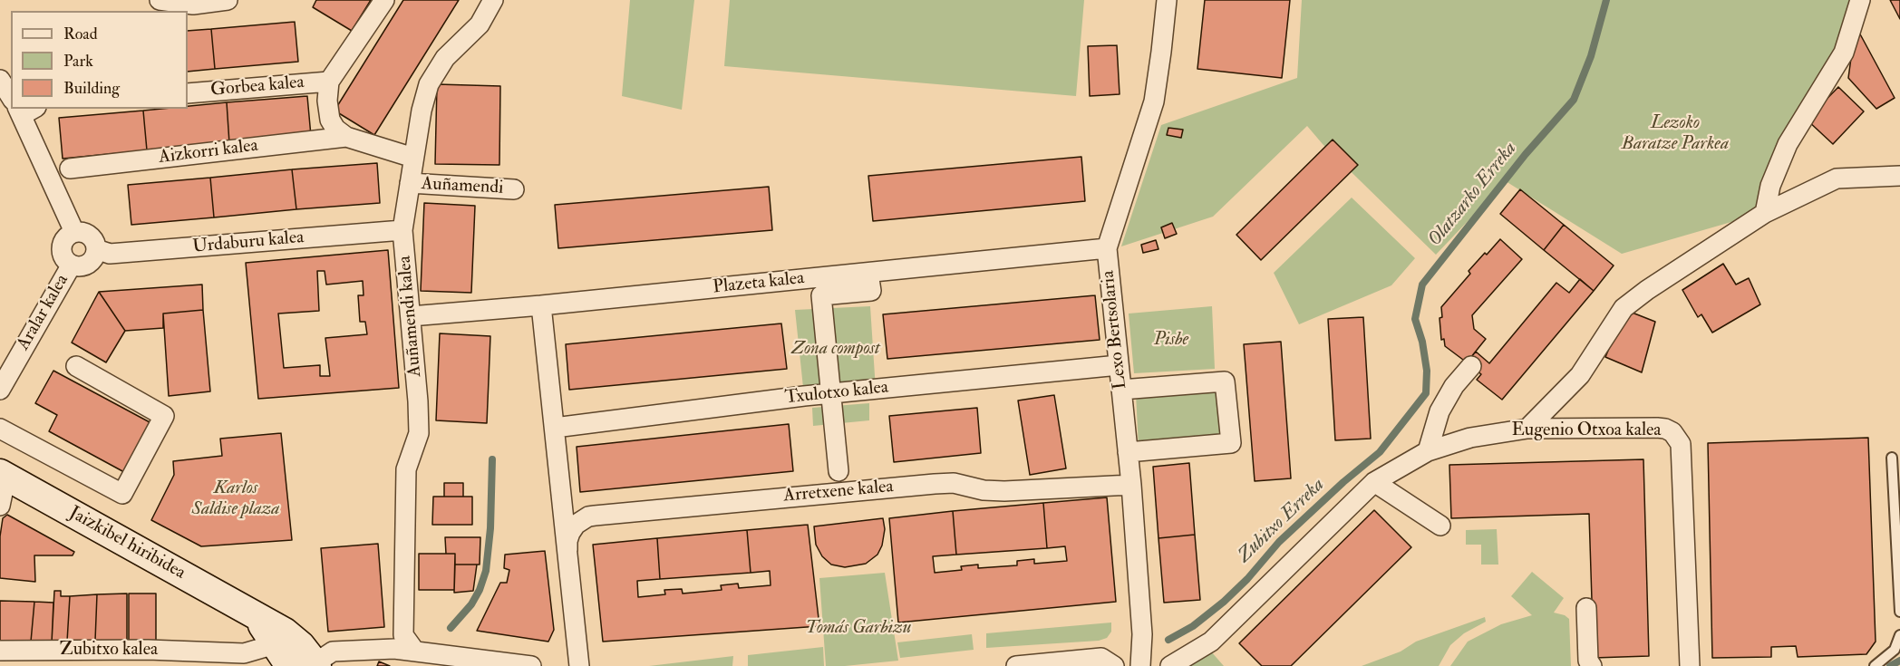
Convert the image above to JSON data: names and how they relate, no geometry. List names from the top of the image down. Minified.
{"streets":{"street":["Gorbea kalea","Aizkorri kalea","Auñamendi","Urdaburu kalea","Plazeta kalea","Aralar kalea","Auñamendi kalea","Lexo Bertsolaria","Txulotxo kalea","Eugenio Otxoa kalea","Arretxene kalea","Jaizkibel hiribidea","Zubitxo kalea"]},"crossings":[["Gorbea kalea","Aizkorri kalea"],["Auñamendi","Auñamendi kalea"],["Urdaburu kalea","Aralar kalea"],["Urdaburu kalea","Auñamendi kalea"],["Plazeta kalea","Auñamendi kalea"],["Plazeta kalea","Lexo Bertsolaria"],["Plazeta kalea","Arretxene kalea"],["Lexo Bertsolaria","Txulotxo kalea"],["Lexo Bertsolaria","Arretxene kalea"],["Txulotxo kalea","Arretxene kalea"],["Jaizkibel hiribidea","Zubitxo kalea"]],"water":["Olatzarko Erreka","Zubitxo Erreka"],"parks":["Lezoko Baratze Parkea","Pisbe","Zona compost","Karlos Saldise plaza","Tomás Garbizu"],"legend":["Road","Park","Building"]}
